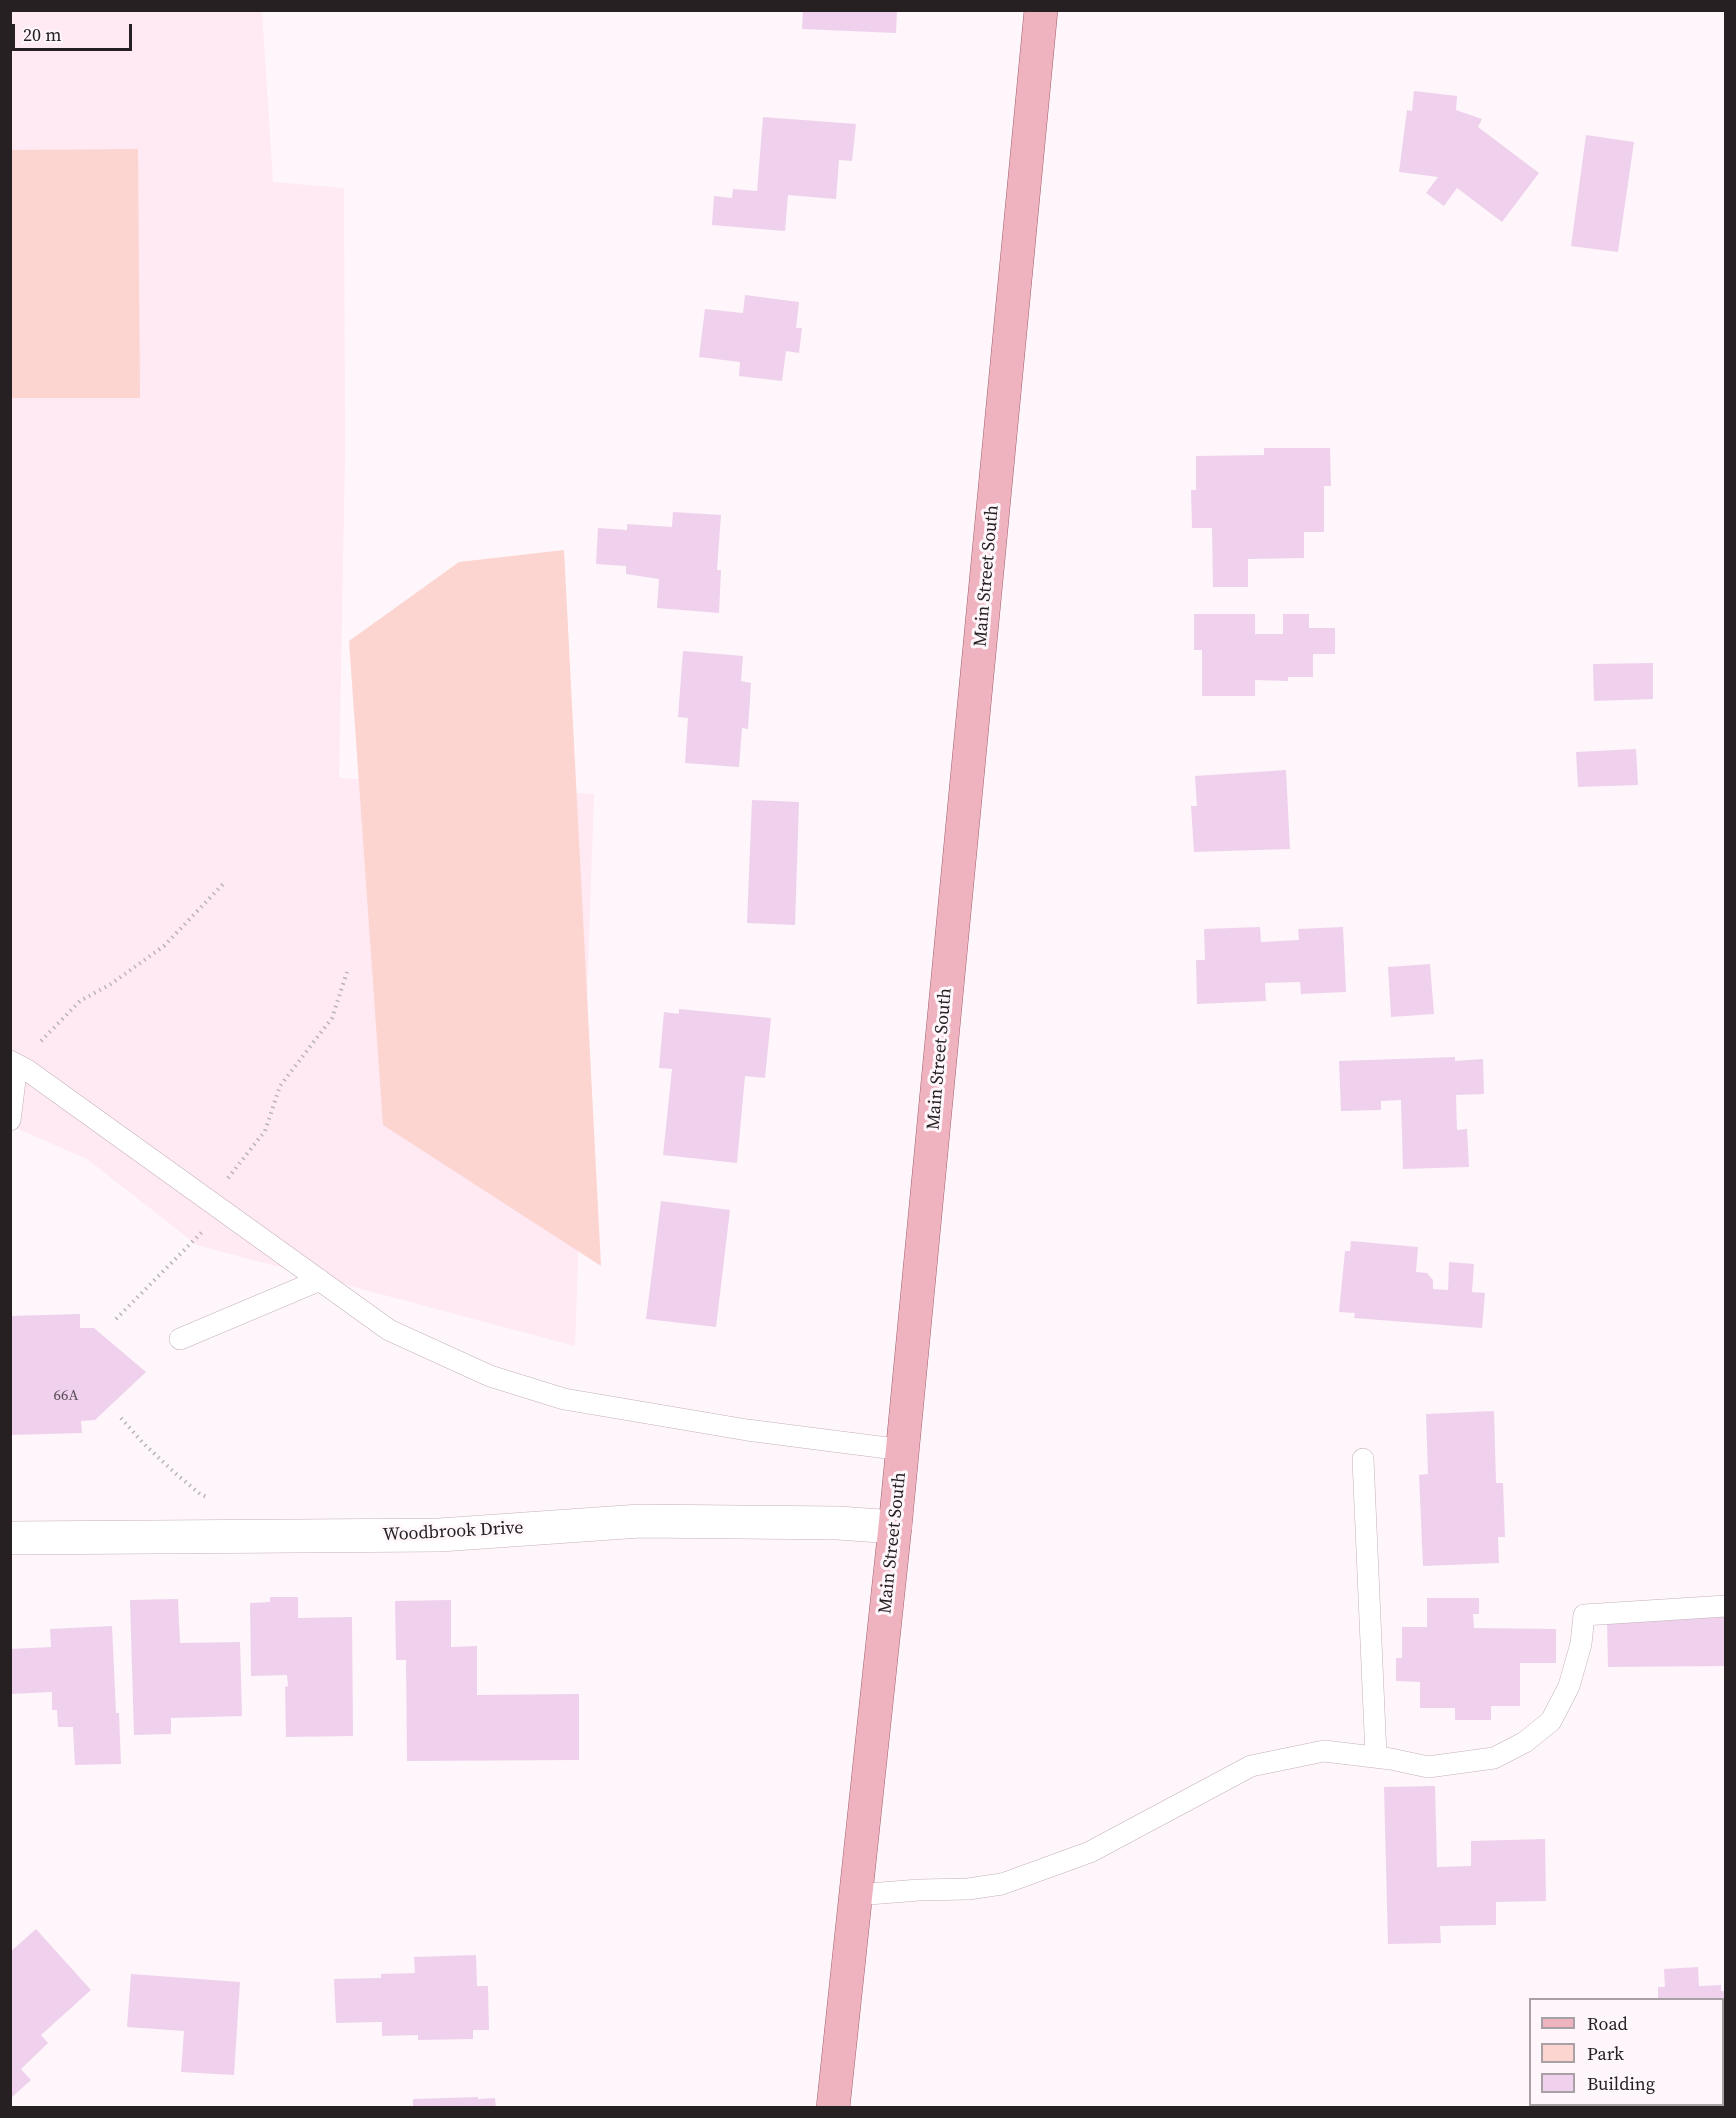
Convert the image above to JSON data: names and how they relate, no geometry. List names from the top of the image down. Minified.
{"streets":{"main road":["Main Street South"],"street":["Woodbrook Drive"]},"crossings":[["Main Street South","Woodbrook Drive"]],"house_numbers":["66A"],"legend":["Road","Park","Building"],"scale_bar":"20 m"}
